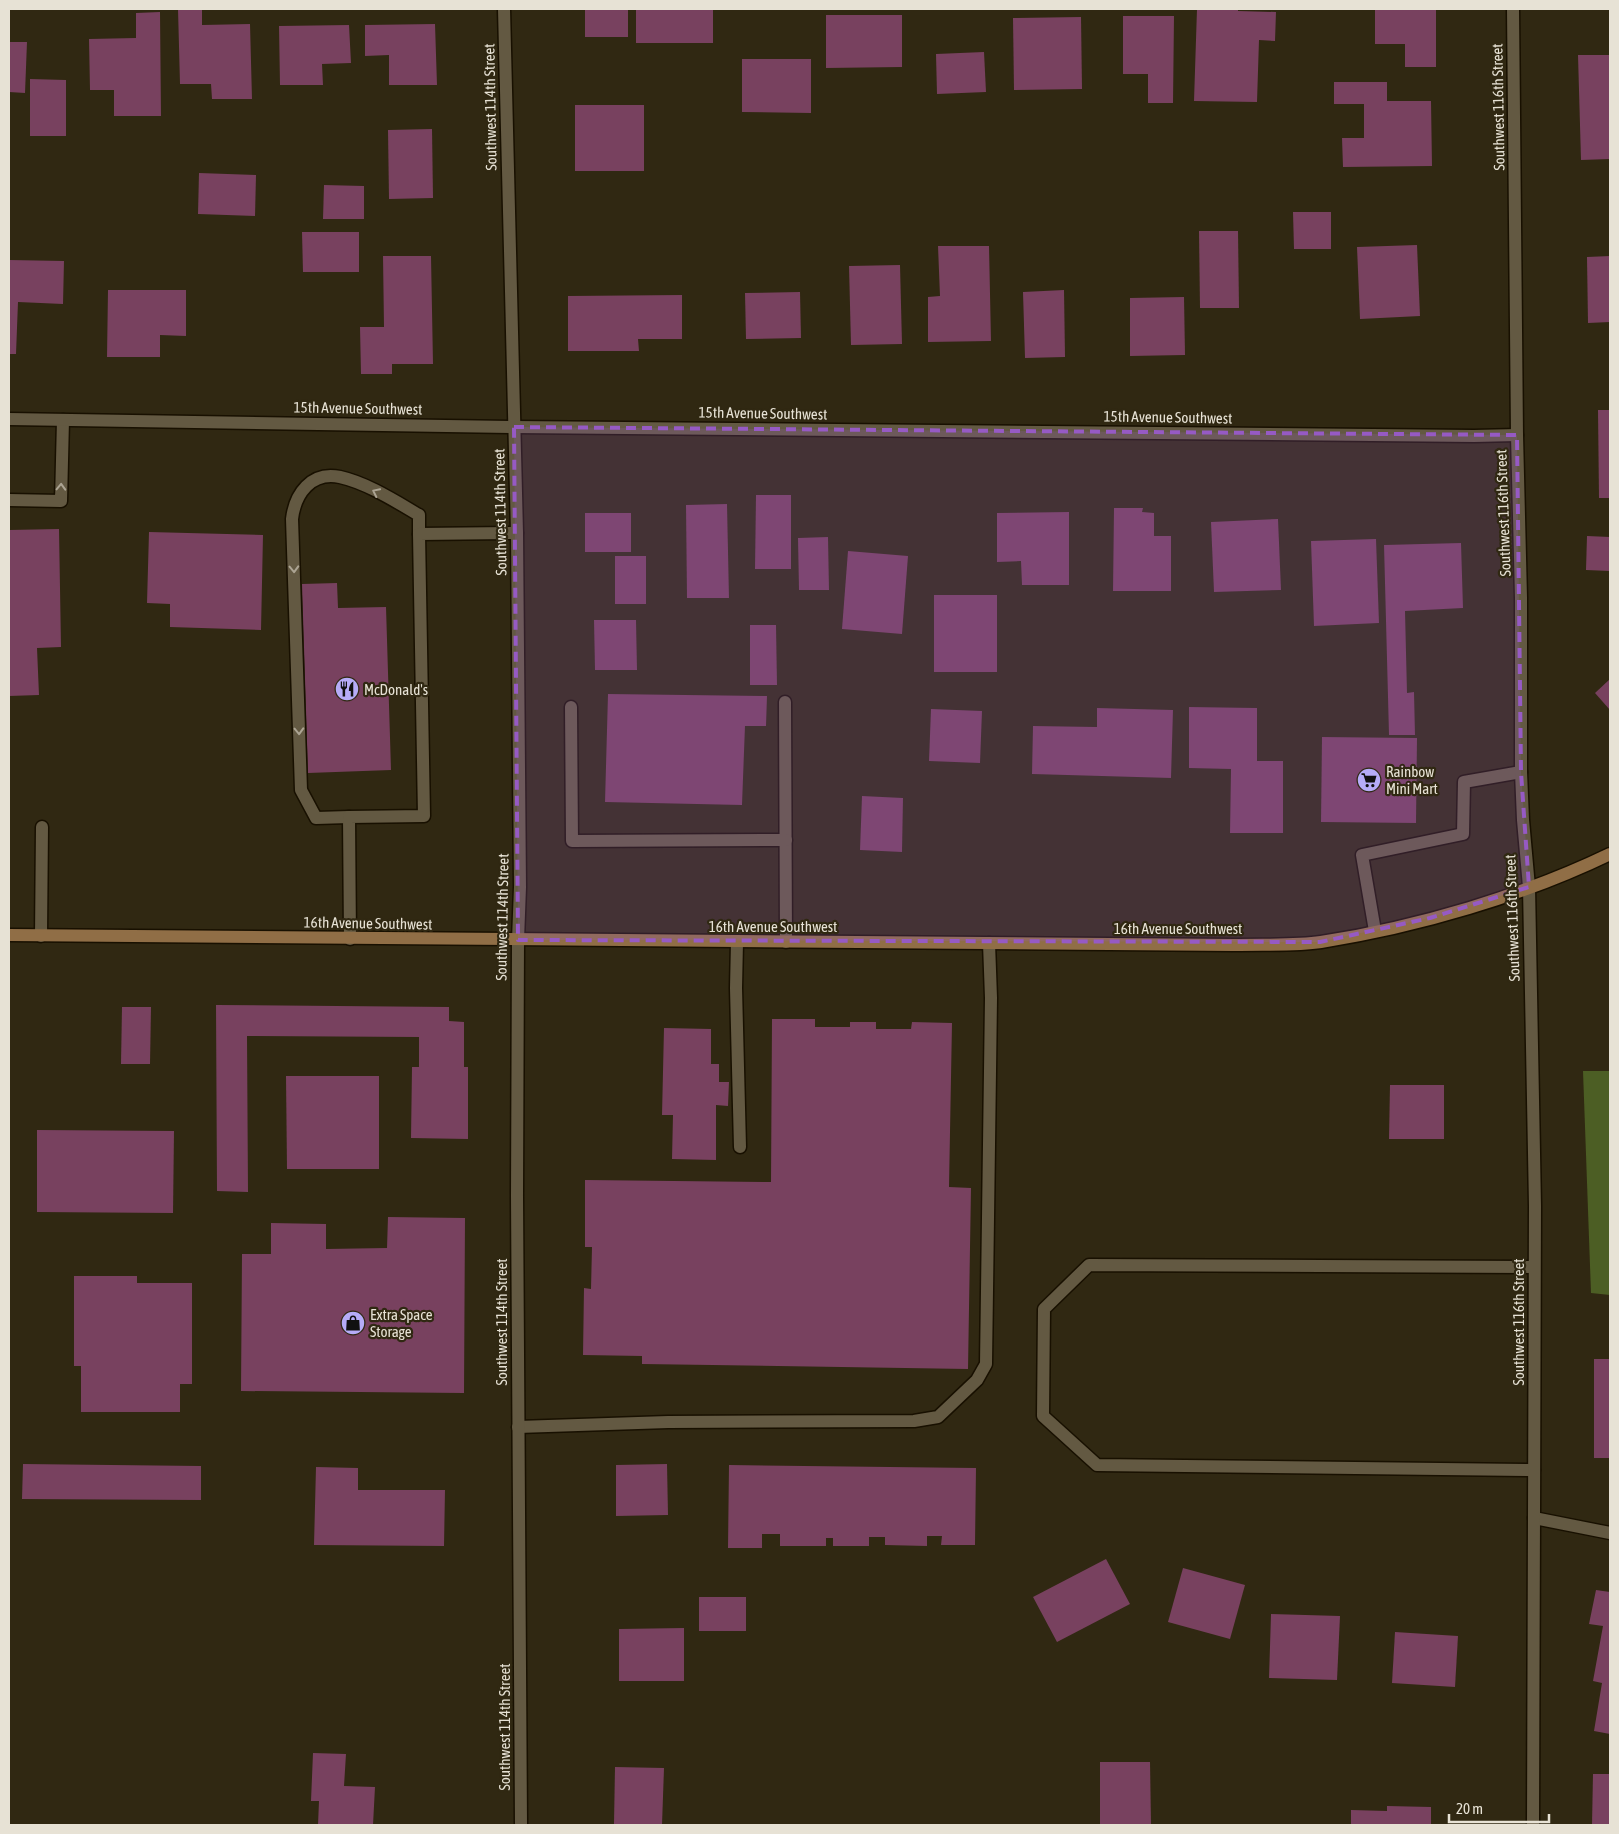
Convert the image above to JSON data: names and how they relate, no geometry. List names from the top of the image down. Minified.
{"streets":{"main road":["16th Avenue Southwest"],"street":["Southwest 114th Street","Southwest 116th Street","15th Avenue Southwest"]},"crossings":[["Southwest 114th Street","15th Avenue Southwest"],["Southwest 114th Street","16th Avenue Southwest"],["Southwest 116th Street","15th Avenue Southwest"],["Southwest 116th Street","16th Avenue Southwest"]],"places":{"restaurant":["McDonald's"],"supermarket":["Rainbow Mini Mart"],"shop":["Extra Space Storage"]},"scale_bar":"20 m"}
